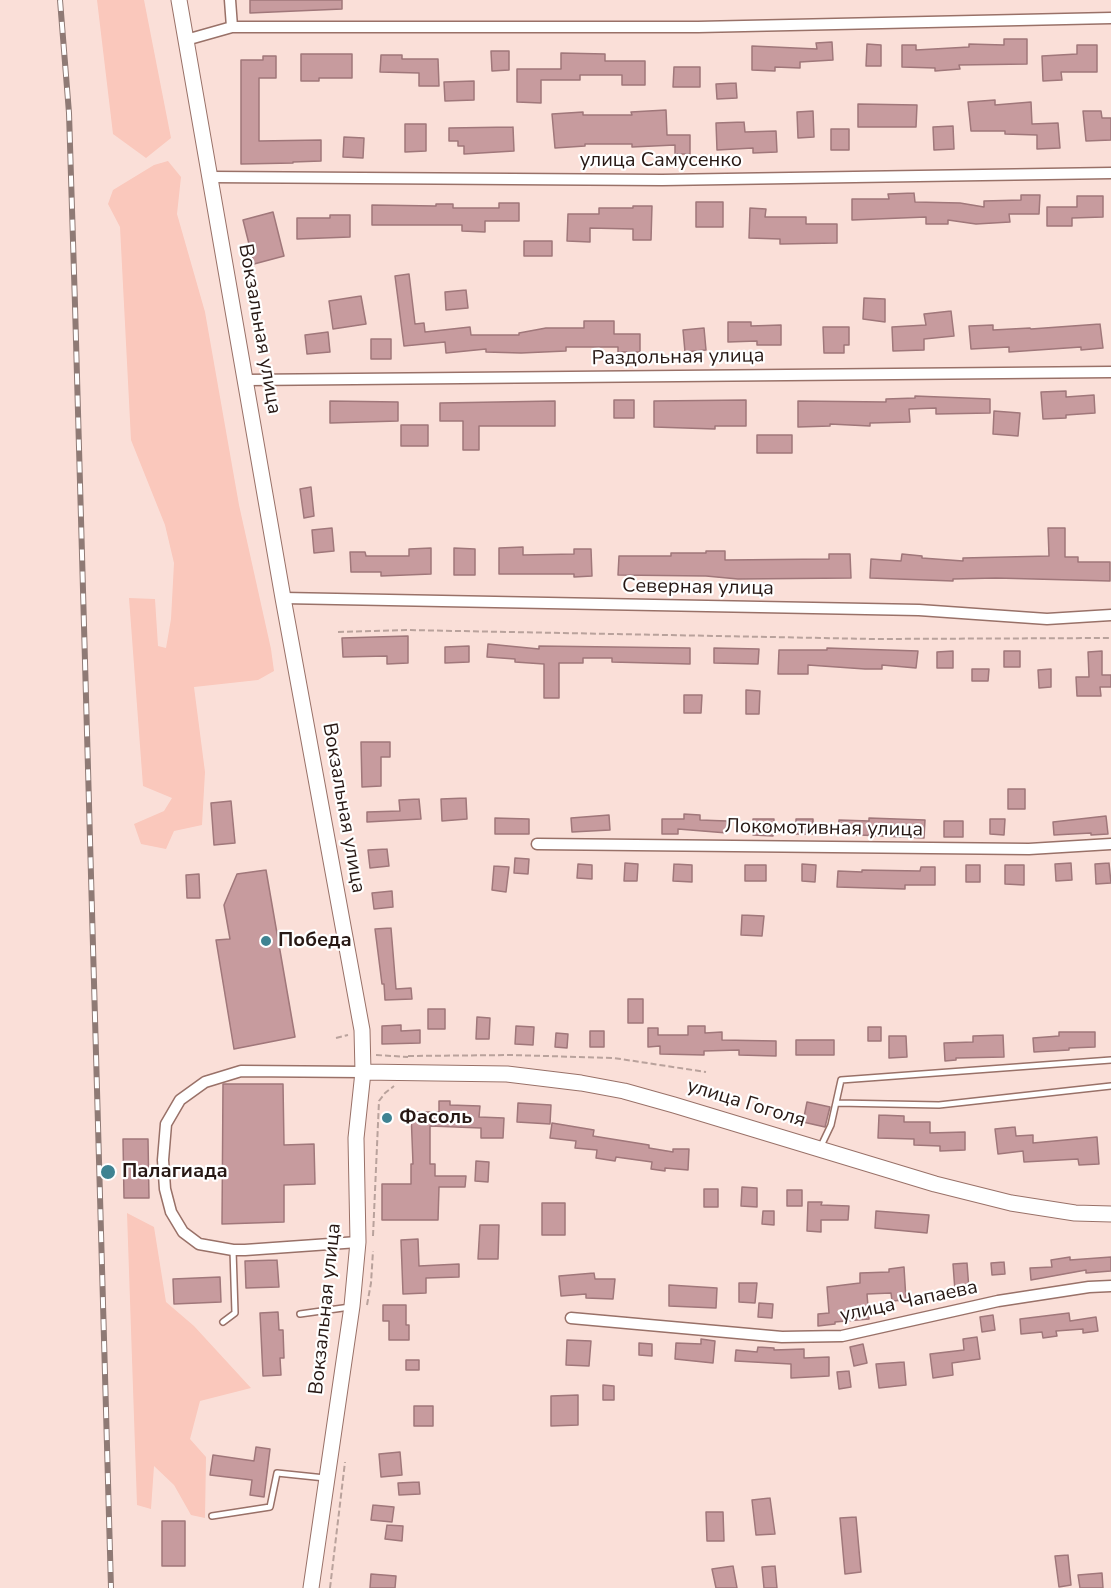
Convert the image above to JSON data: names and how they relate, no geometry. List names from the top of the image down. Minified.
{"streets":{"main road":["Вокзальная улица","улица Гоголя"],"street":["улица Самусенко","Раздольная улица","Северная улица","Локомотивная улица","улица Чапаева"]},"crossings":[["улица Самусенко","Вокзальная улица"],["Вокзальная улица","Раздольная улица"],["Вокзальная улица","Северная улица"],["Вокзальная улица","улица Гоголя"]],"places":["Победа","Фасоль","Палагиада"]}
